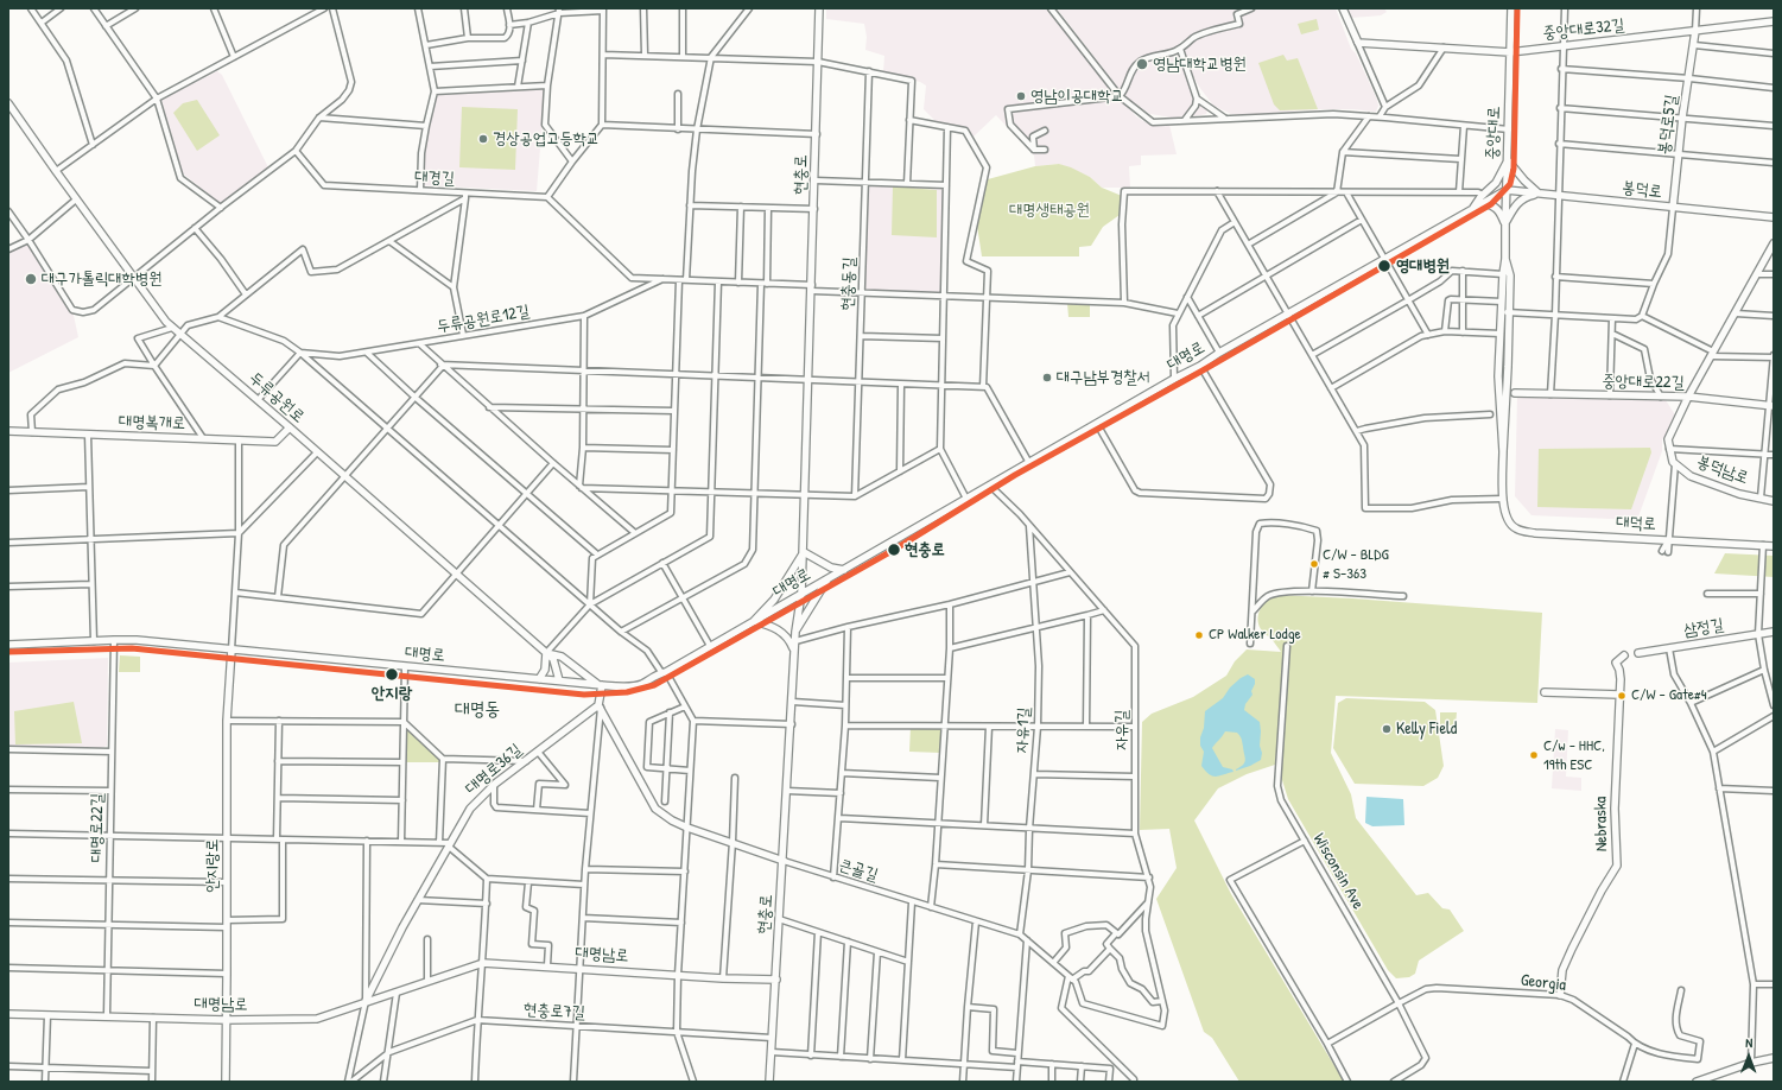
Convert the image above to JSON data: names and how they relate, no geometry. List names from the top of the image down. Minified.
{"streets":{"main road":["중앙대로32길","봉덕로5길","중앙대로","현충로","봉덕로","대명로","중앙대로22길","두류공원로","대명복개로","봉덕남로","대덕로","삼정길","대명로36길","Nebraska","안지랑로","큰골길","대명남로"],"street":["대경길","현충동길","두류공원로12길","자유1길","자유길","대명로22길","Wisconsin Ave","Georgia","현충로7길"]},"crossings":[["중앙대로32길","봉덕로5길"],["중앙대로32길","중앙대로"],["봉덕로5길","봉덕로"],["중앙대로","봉덕로"],["중앙대로","대명로"],["중앙대로","대덕로"],["현충로","대명로"],["현충로","큰골길"],["현충로","대명남로"],["현충로","현충로7길"],["봉덕로","대명로"],["대명로","두류공원로"],["대명로","자유길"],["대명로","대명로22길"],["대명로","안지랑로"],["두류공원로","대명복개로"],["자유1길","자유길"],["자유1길","큰골길"],["자유길","큰골길"],["대명로36길","큰골길"],["대명로36길","대명남로"],["Nebraska","Georgia"],["대명로22길","대명남로"],["안지랑로","대명남로"],["Wisconsin Ave","Georgia"]],"districts":["대명동"],"parks":["대명생태공원"],"places":["영남대학교병원","영남이공대학교","경상공업고등학교","영대병원","대구가톨릭대학병원","대구남부경찰서","현충로","C/W - BLDG # S-363","CP Walker Lodge","안지랑","C/W - Gate#4","Kelly Field","C/w - HHC, 19th ESC"],"north":"top"}
